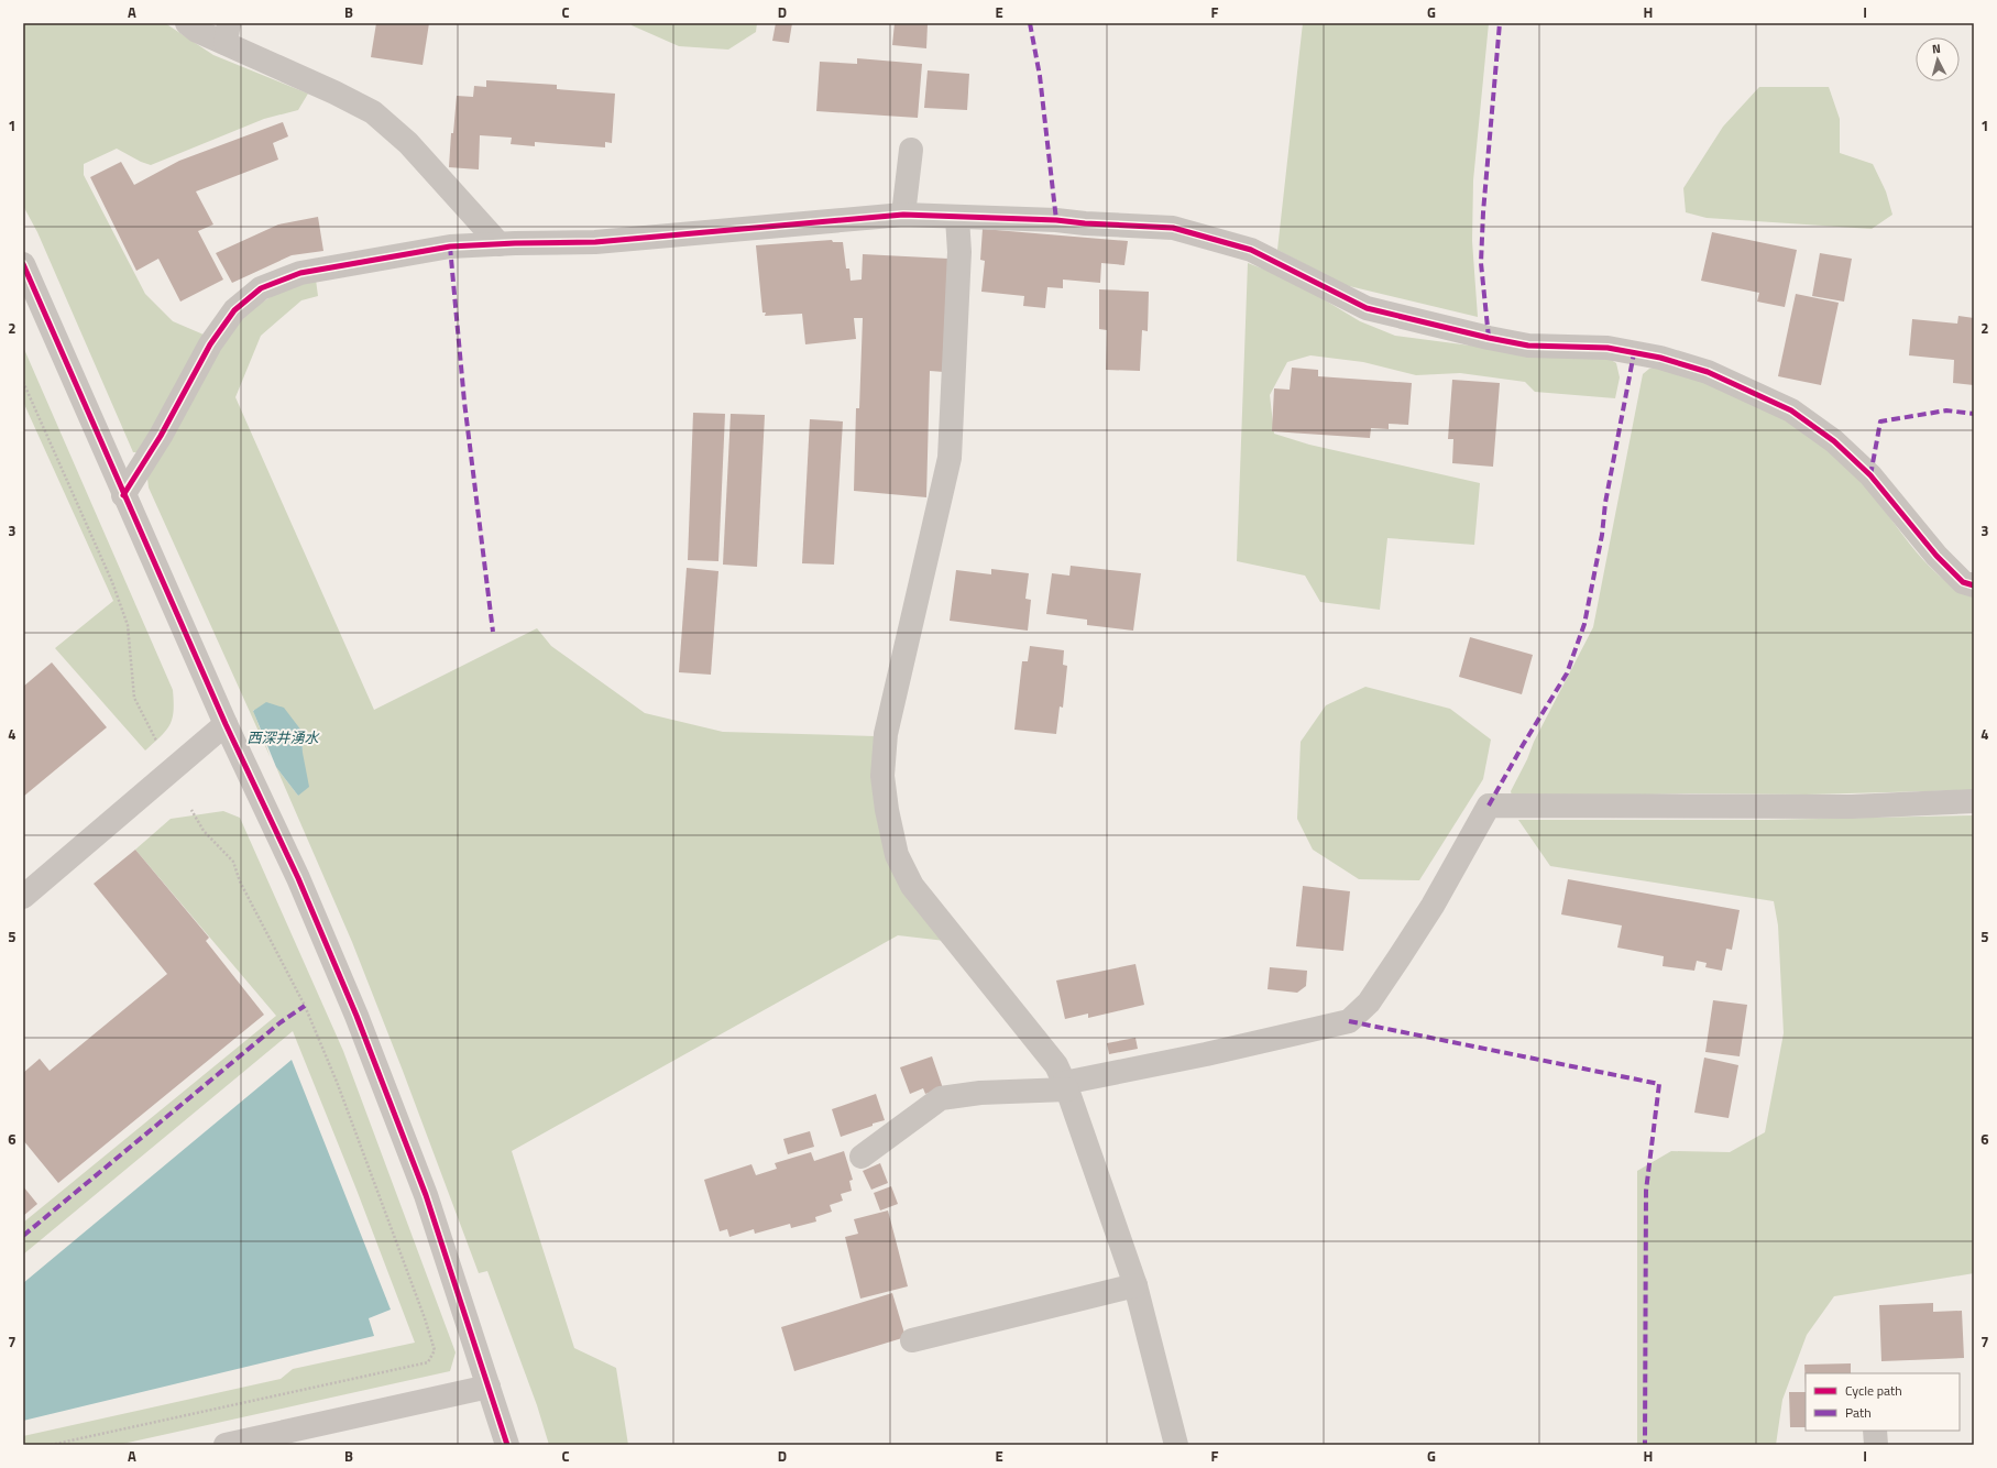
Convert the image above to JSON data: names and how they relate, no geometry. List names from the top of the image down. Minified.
{"water":["西深井湧水"],"legend":["Cycle path","Path"],"north":"top","grid":{"columns":["A","B","C","D","E","F","G","H","I"],"rows":["1","2","3","4","5","6","7"]}}
